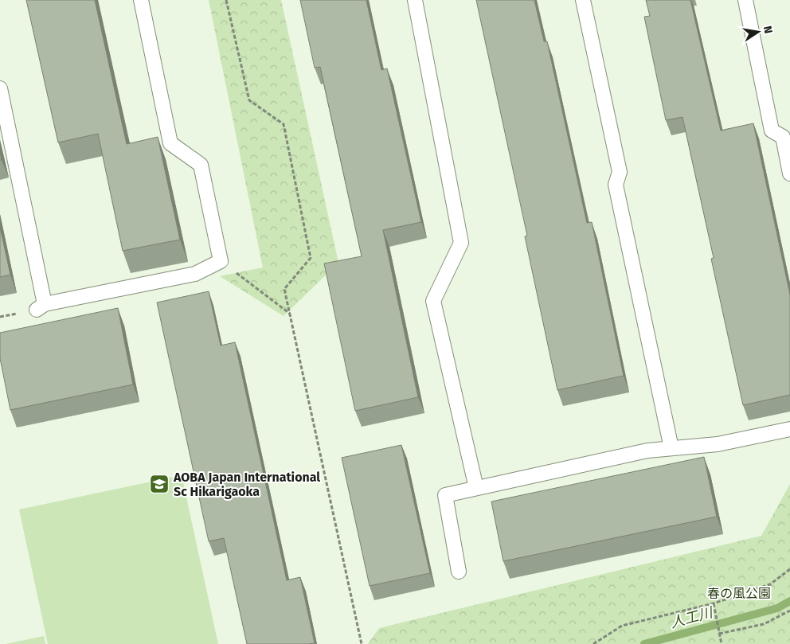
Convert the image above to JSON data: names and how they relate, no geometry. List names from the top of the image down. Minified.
{"water":["人工川"],"parks":["春の風公園"],"places":{"school or university":["AOBA Japan International Sc Hikarigaoka"]},"north":"right"}
